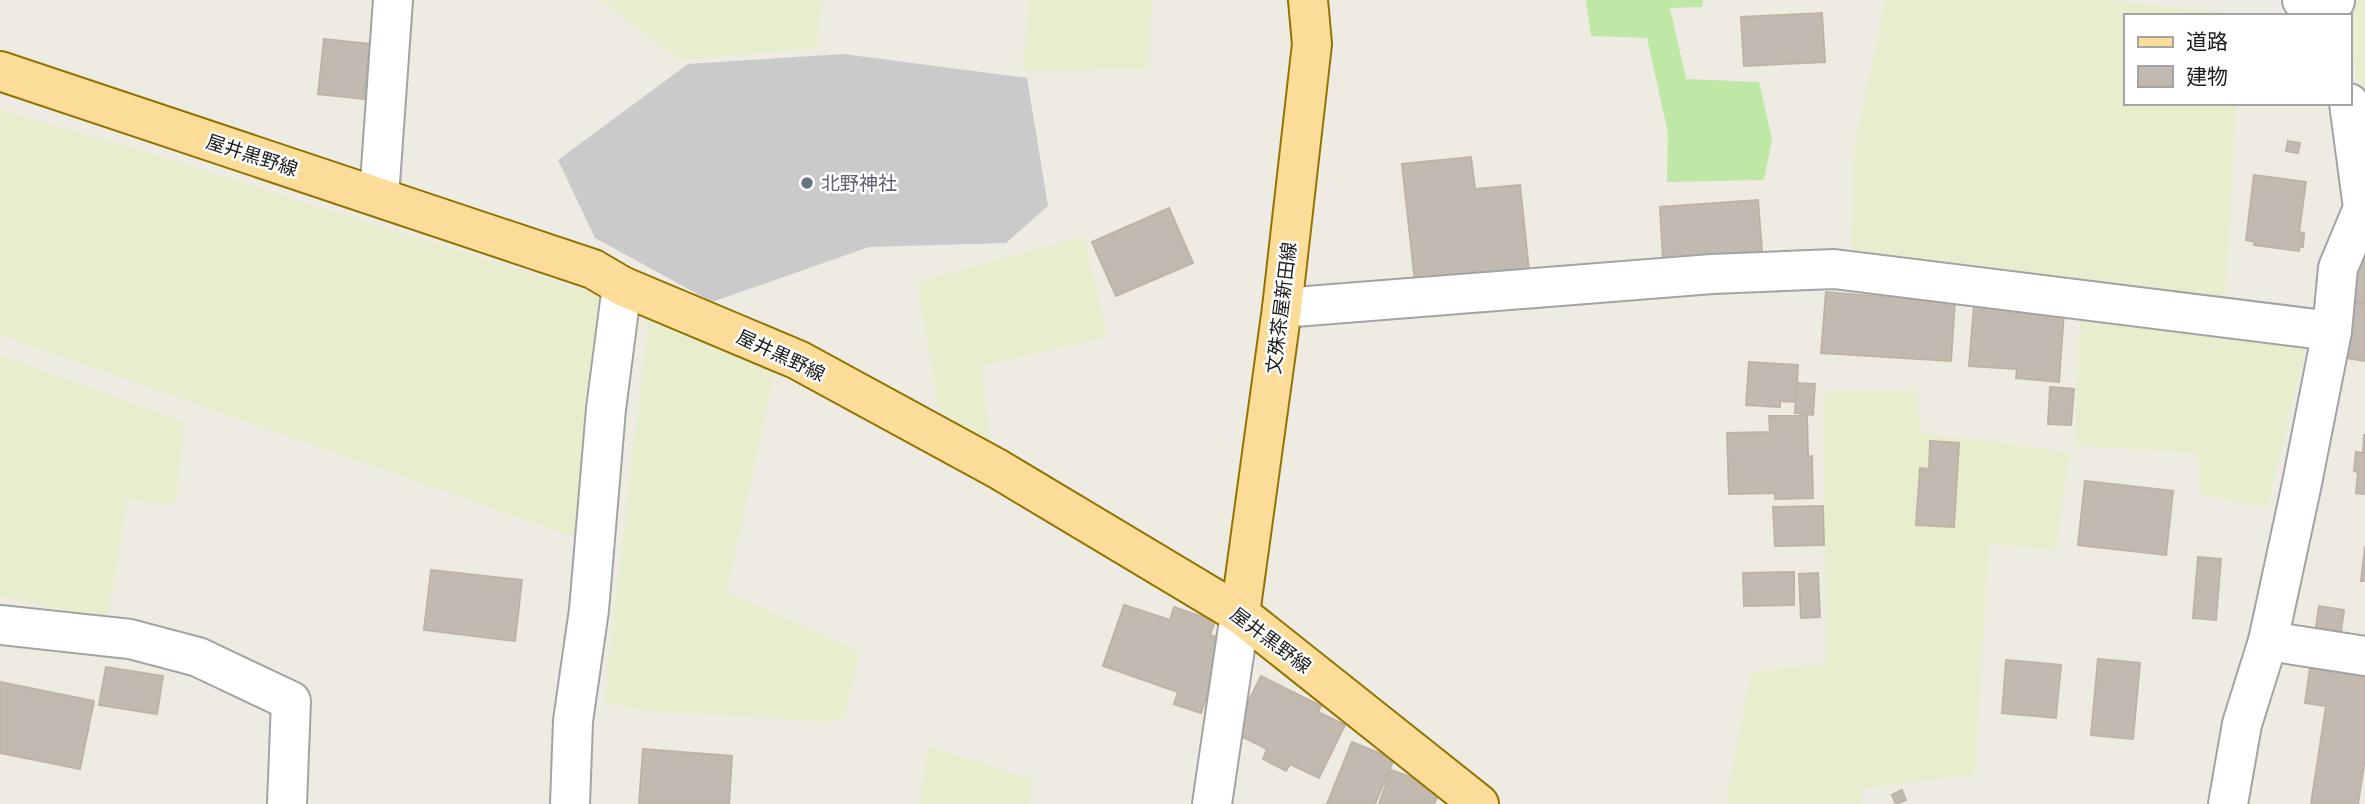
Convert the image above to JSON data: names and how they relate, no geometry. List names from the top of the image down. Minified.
{"streets":{"main road":["屋井黒野線","文殊茶屋新田線"]},"crossings":[["屋井黒野線","文殊茶屋新田線"]],"places":["北野神社"],"legend":["道路","建物"]}
